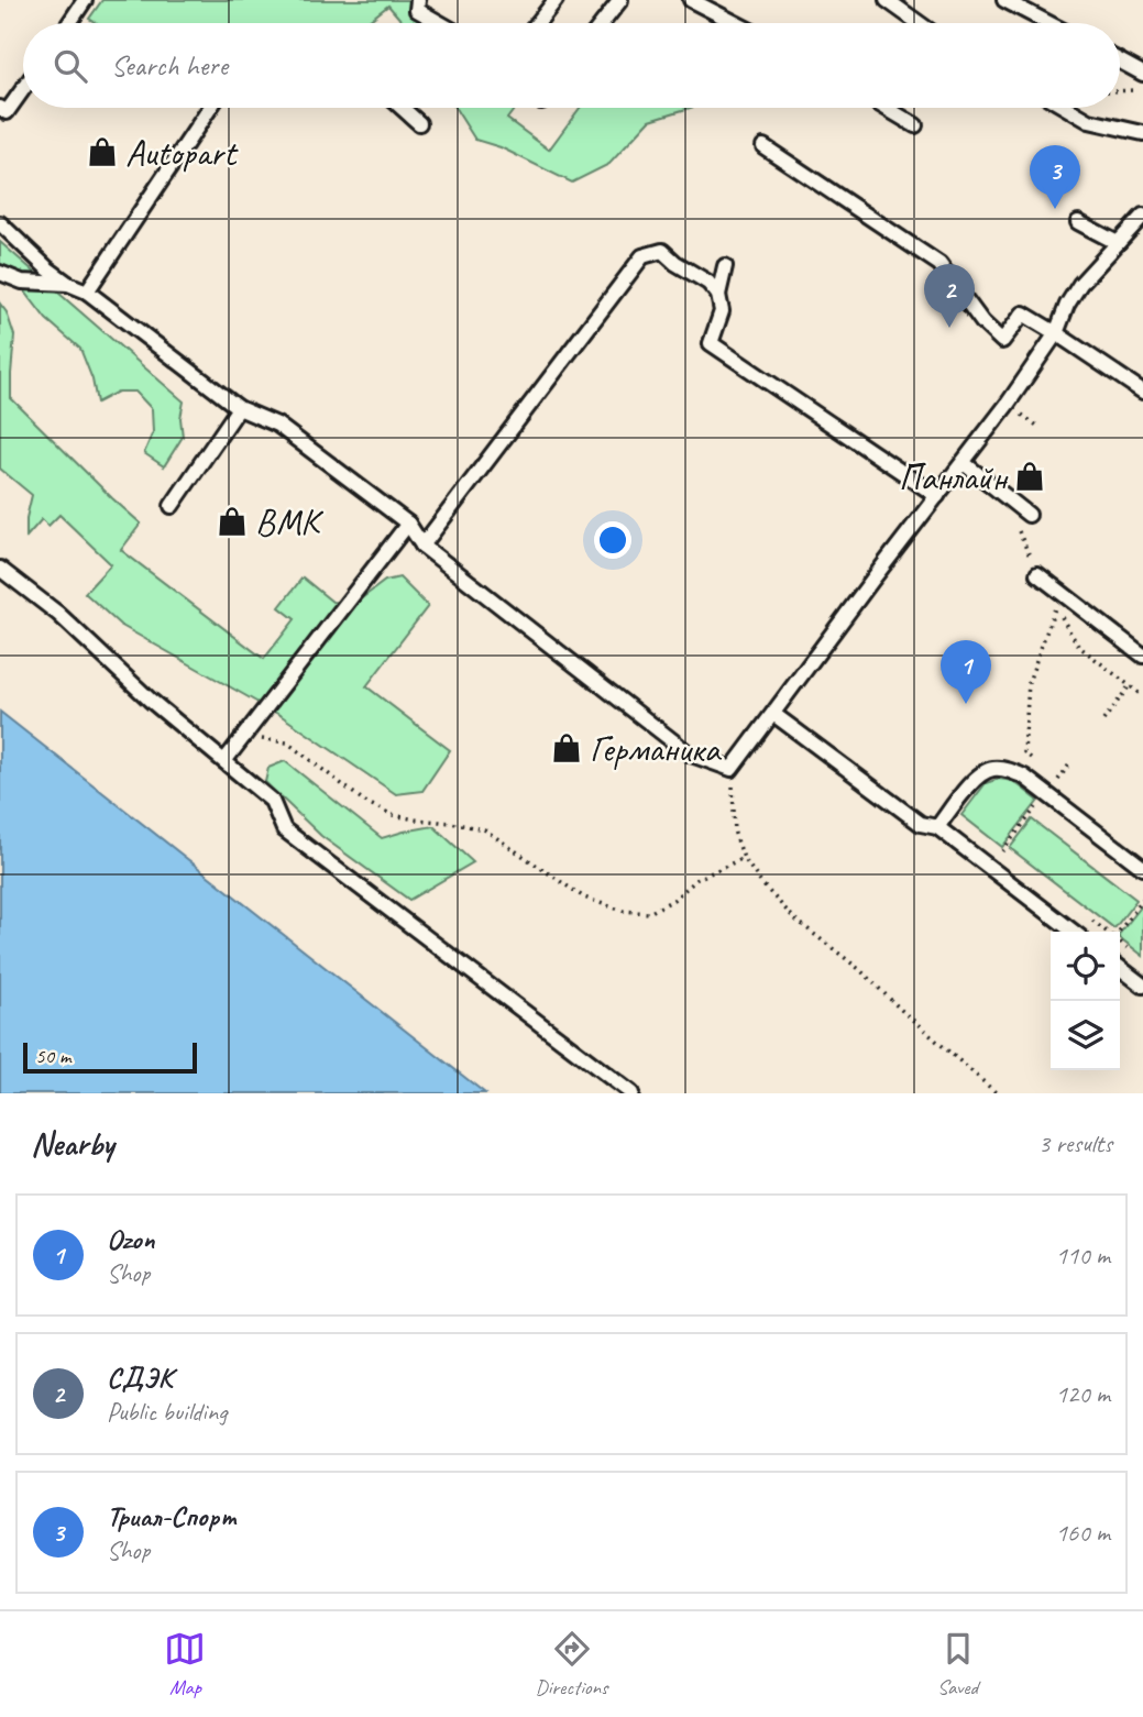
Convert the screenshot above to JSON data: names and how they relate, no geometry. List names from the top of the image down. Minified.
{"places":{"shop":["Autopart","Панлайн","ВМК","Германика"]},"scale_bar":"50 m","page":{"search":"Search here","pins":["3","2","1"],"scale":"50 m","heading":["Nearby","3 results"],"list":[{"mark":"1","name":"Ozon","note":"Shop","value":"110 m"},{"mark":"2","name":"СДЭК","note":"Public building","value":"120 m"},{"mark":"3","name":"Триал-Спорт","note":"Shop","value":"160 m"}],"nav":["Map","Directions","Saved"]}}
